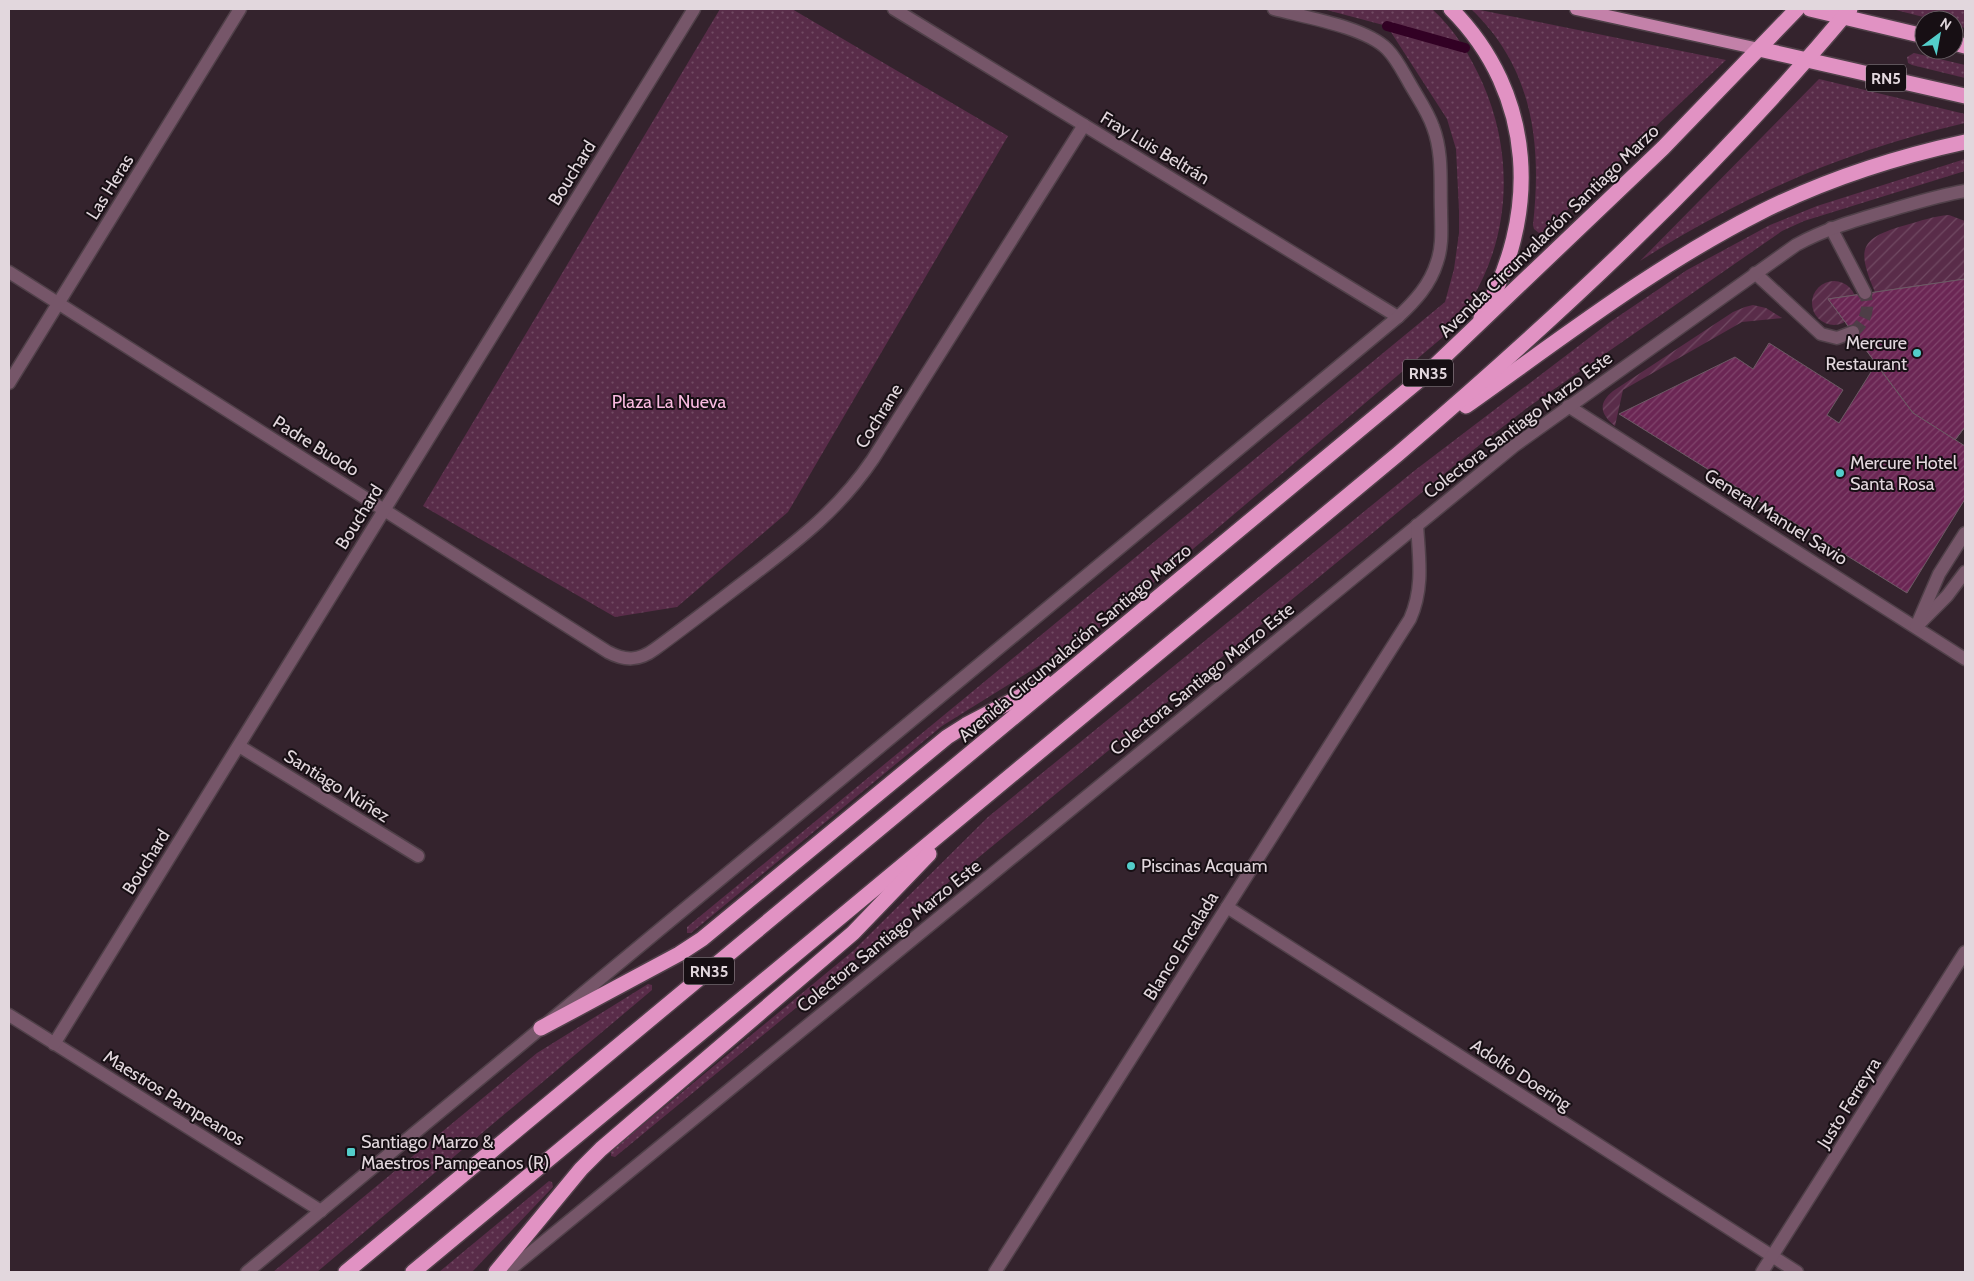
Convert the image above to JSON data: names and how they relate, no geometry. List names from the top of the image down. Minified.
{"streets":{"highway":["RN5","Avenida Circunvalación Santiago Marzo","RN35"],"street":["Fray Luis Beltrán","Bouchard","Las Heras","Cochrane","Colectora Santiago Marzo Este","Padre Buodo","General Manuel Savio","Santiago Núñez","Blanco Encalada","Adolfo Doering","Maestros Pampeanos","Justo Ferreyra"]},"crossings":[["RN5","Avenida Circunvalación Santiago Marzo"],["RN5","RN35"],["Fray Luis Beltrán","Cochrane"],["Bouchard","Padre Buodo"],["Bouchard","Santiago Núñez"],["Bouchard","Maestros Pampeanos"],["Las Heras","Padre Buodo"],["Cochrane","Padre Buodo"],["Colectora Santiago Marzo Este","General Manuel Savio"],["Colectora Santiago Marzo Este","Blanco Encalada"],["Blanco Encalada","Adolfo Doering"],["Adolfo Doering","Justo Ferreyra"]],"parks":["Plaza La Nueva"],"places":{"other":["Mercure Restaurant","Mercure Hotel Santa Rosa","Piscinas Acquam"],"transit":["Santiago Marzo & Maestros Pampeanos (R)"]},"north":"top right"}
